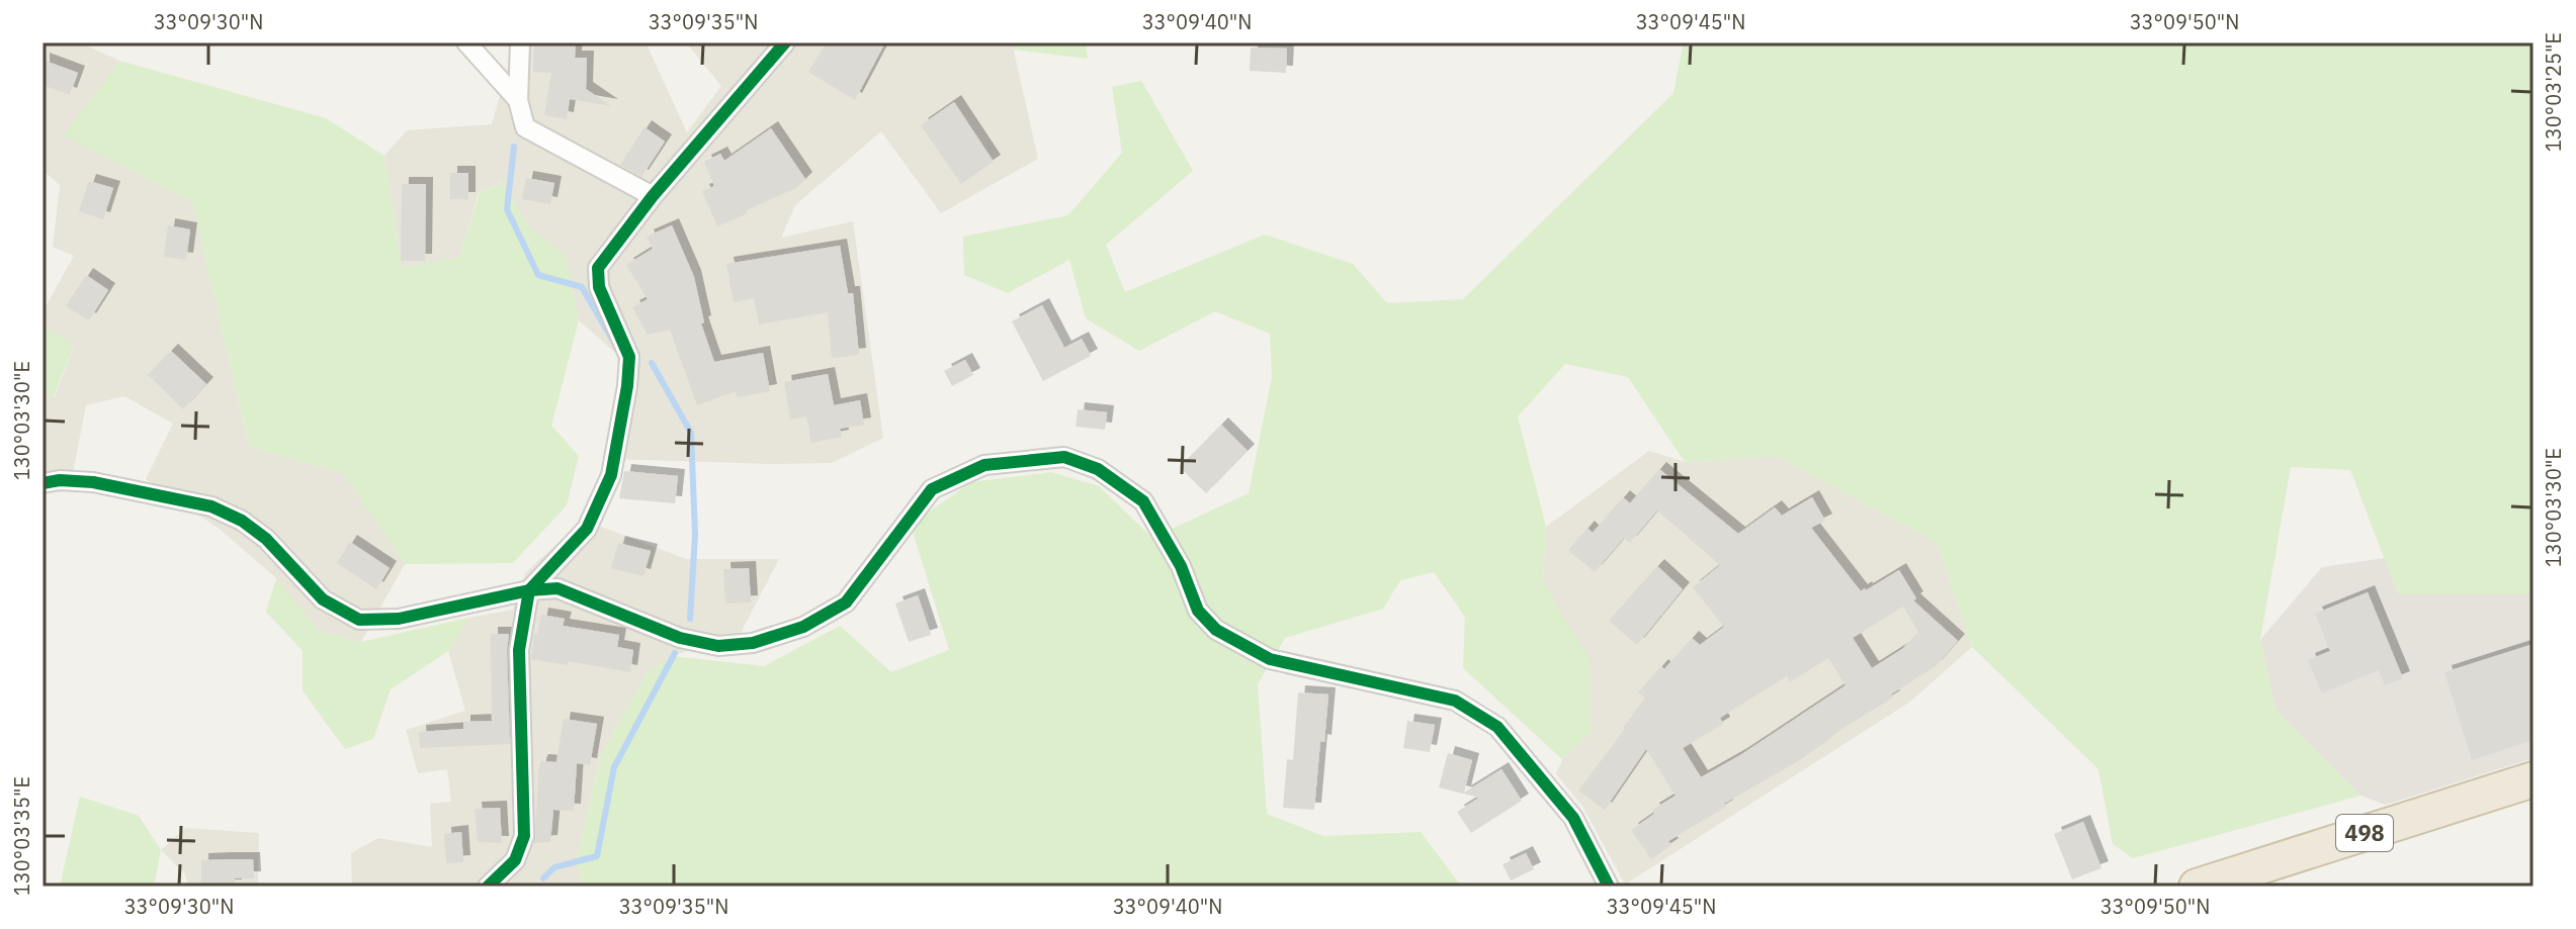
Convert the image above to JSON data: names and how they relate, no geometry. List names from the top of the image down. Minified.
{"streets":{"highway":["498"]},"coordinates":["33°09'30\"N","33°09'35\"N","33°09'40\"N","33°09'45\"N","33°09'50\"N","130°03'25\"E","130°03'30\"E","130°03'35\"E"]}
